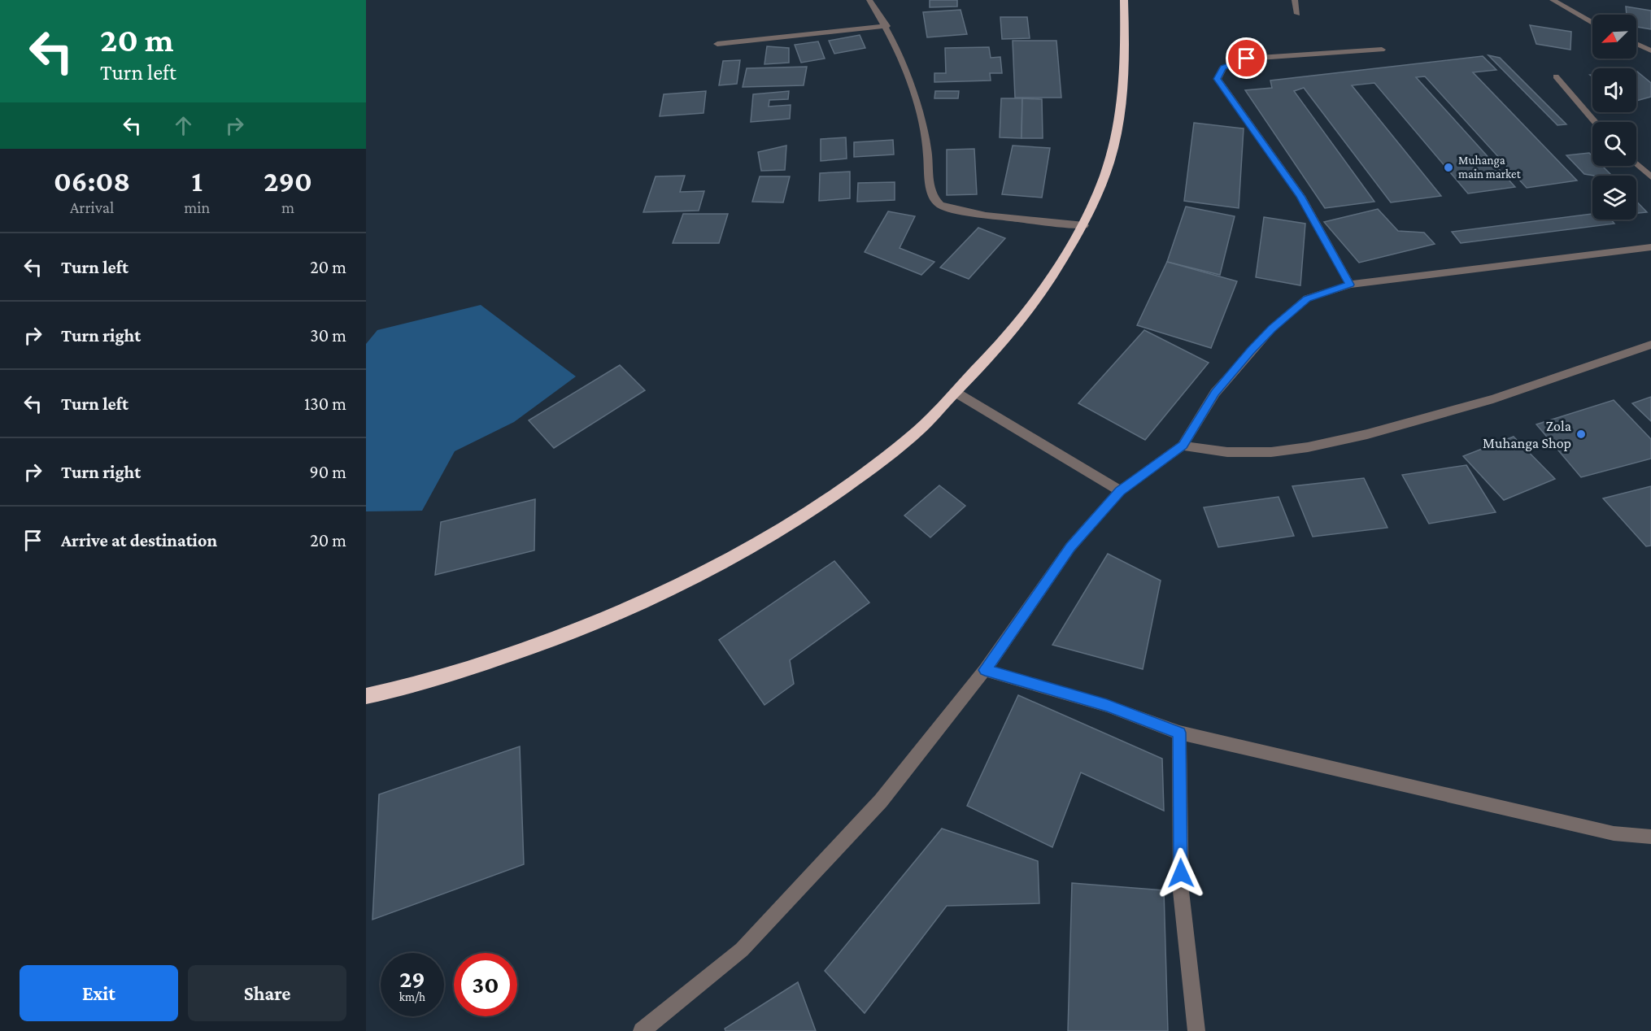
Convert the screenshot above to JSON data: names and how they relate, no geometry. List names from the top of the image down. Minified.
{"places":["Muhanga main market","Zola Muhanga Shop"],"north":"bottom left","page":{"turn":["20 m","Turn left"],"eta":["06:08","Arrival","1","min","290","m"],"list":[{"name":"Turn left","value":"20 m"},{"name":"Turn right","value":"30 m"},{"name":"Turn left","value":"130 m"},{"name":"Turn right","value":"90 m"},{"name":"Arrive at destination","value":"20 m"}],"speed":"29 km/h","limit":"30","buttons":["Exit","Share"]}}
